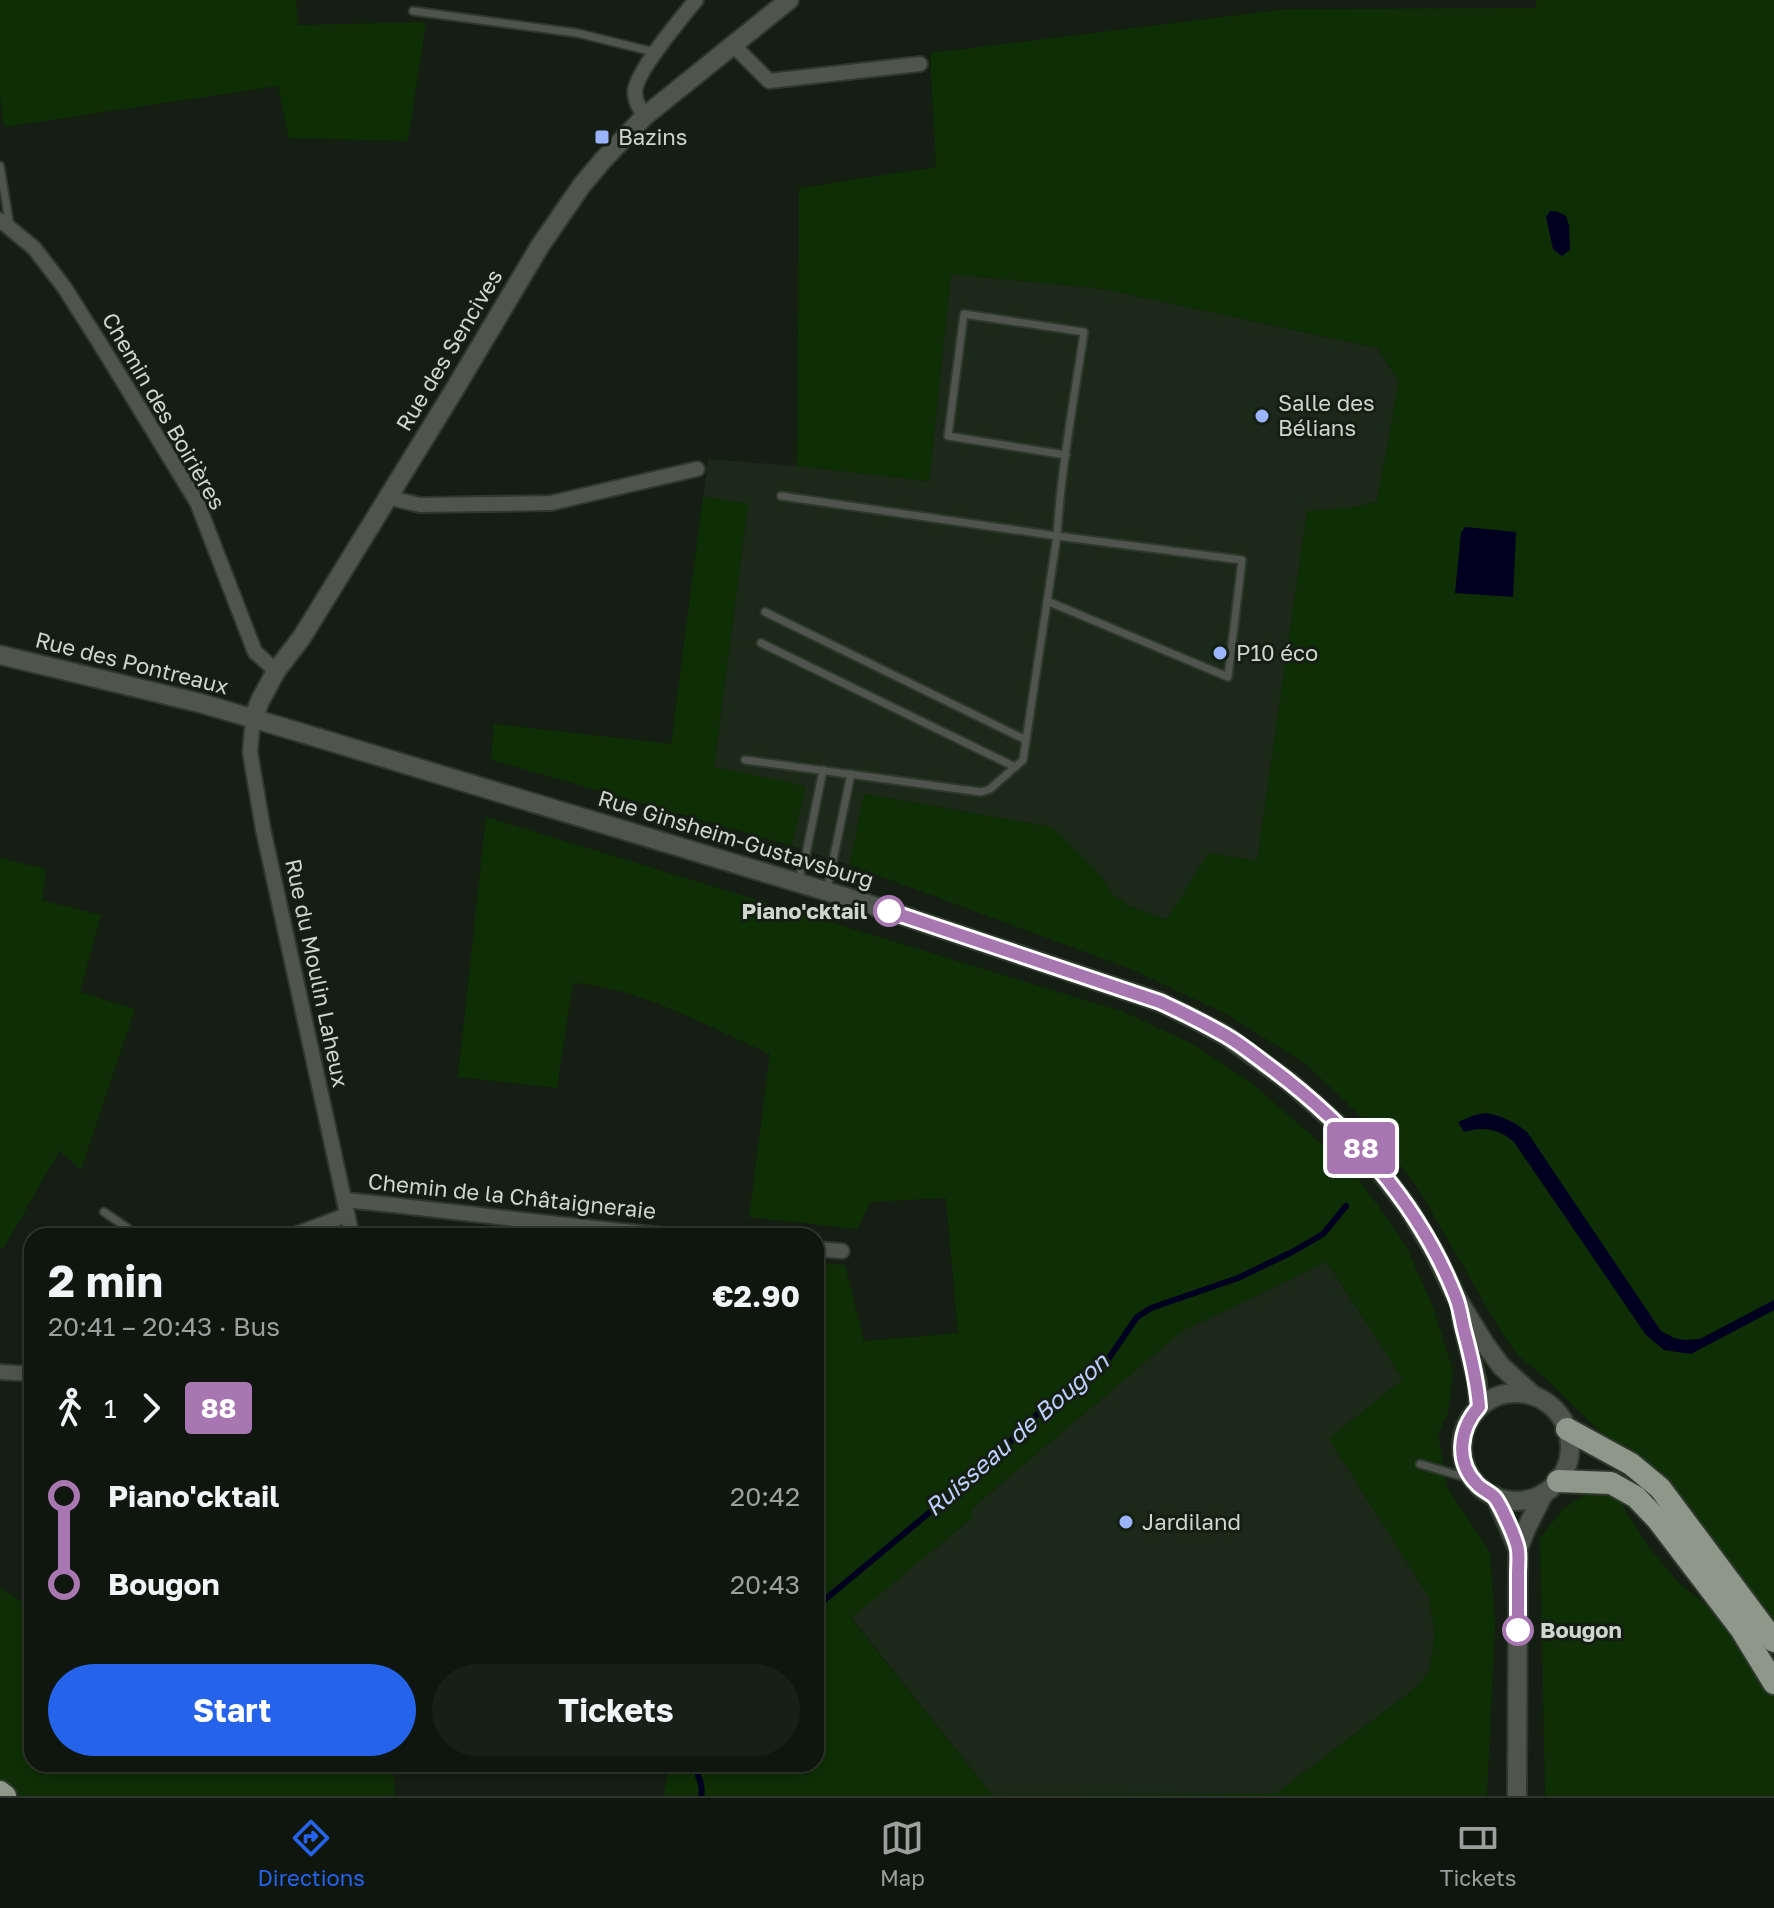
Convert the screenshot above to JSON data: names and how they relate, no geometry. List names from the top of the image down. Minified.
{"streets":{"street":["Rue des Sencives","Chemin des Boirières","Rue des Pontreaux","Rue Ginsheim-Gustavsburg","Rue du Moulin Laheux","Chemin de la Châtaigneraie"]},"crossings":[["Rue des Sencives","Chemin des Boirières"],["Rue des Sencives","Rue des Pontreaux"],["Rue des Sencives","Rue Ginsheim-Gustavsburg"],["Rue des Sencives","Rue du Moulin Laheux"],["Rue des Pontreaux","Rue Ginsheim-Gustavsburg"],["Rue des Pontreaux","Rue du Moulin Laheux"],["Rue Ginsheim-Gustavsburg","Rue du Moulin Laheux"],["Rue du Moulin Laheux","Chemin de la Châtaigneraie"]],"water":["Ruisseau de Bougon"],"places":{"transit":["Bazins"],"other":["Salle des Bélians","P10 éco","Piano'cktail","Jardiland","Bougon"]},"lines":["bus line 88"],"page":{"on_map":"88","heading":["2 min","20:41 – 20:43 · Bus","€2.90"],"legs":["1","88"],"list":[{"name":"Piano'cktail","value":"20:42"},{"name":"Bougon","value":"20:43"}],"buttons":["Start","Tickets"],"tabs":["Directions","Map","Tickets"]}}
